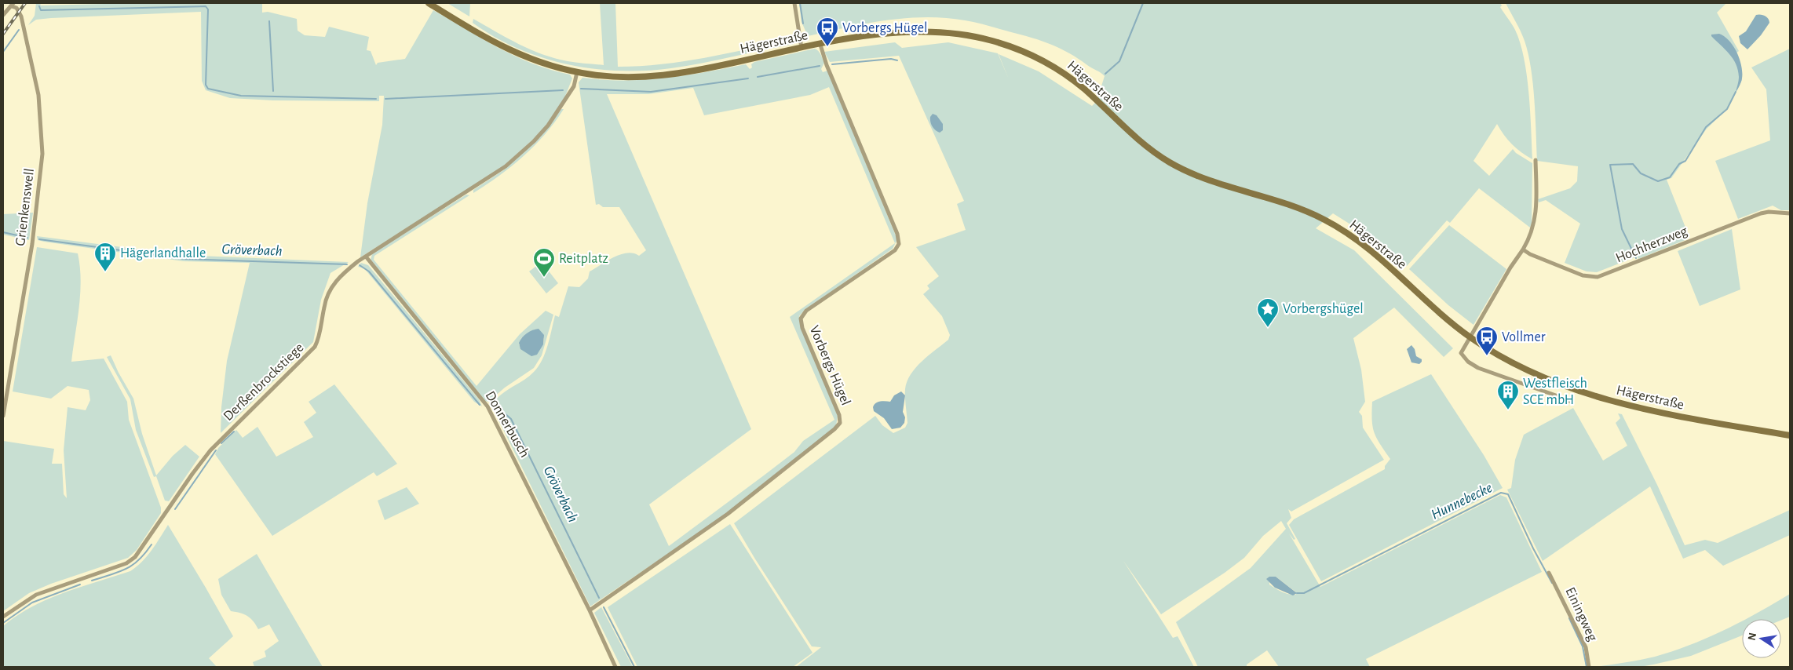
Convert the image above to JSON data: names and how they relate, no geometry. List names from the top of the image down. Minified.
{"streets":{"main road":["Hägerstraße"],"street":["Grienkenswell","Hochherzweg","Vorbergs Hügel","Derßenbrockstiege","Donnerbusch","Einingweg"]},"crossings":[["Hägerstraße","Vorbergs Hügel"],["Hägerstraße","Derßenbrockstiege"],["Vorbergs Hügel","Donnerbusch"],["Derßenbrockstiege","Donnerbusch"]],"water":["Gröverbach","Hunnebecke"],"places":{"bus stop":["Vorbergs Hügel","Vollmer"],"building":["Hägerlandhalle","Westfleisch SCE mbH"],"sports":["Reitplatz"],"place":["Vorbergshügel"]},"north":"left"}
